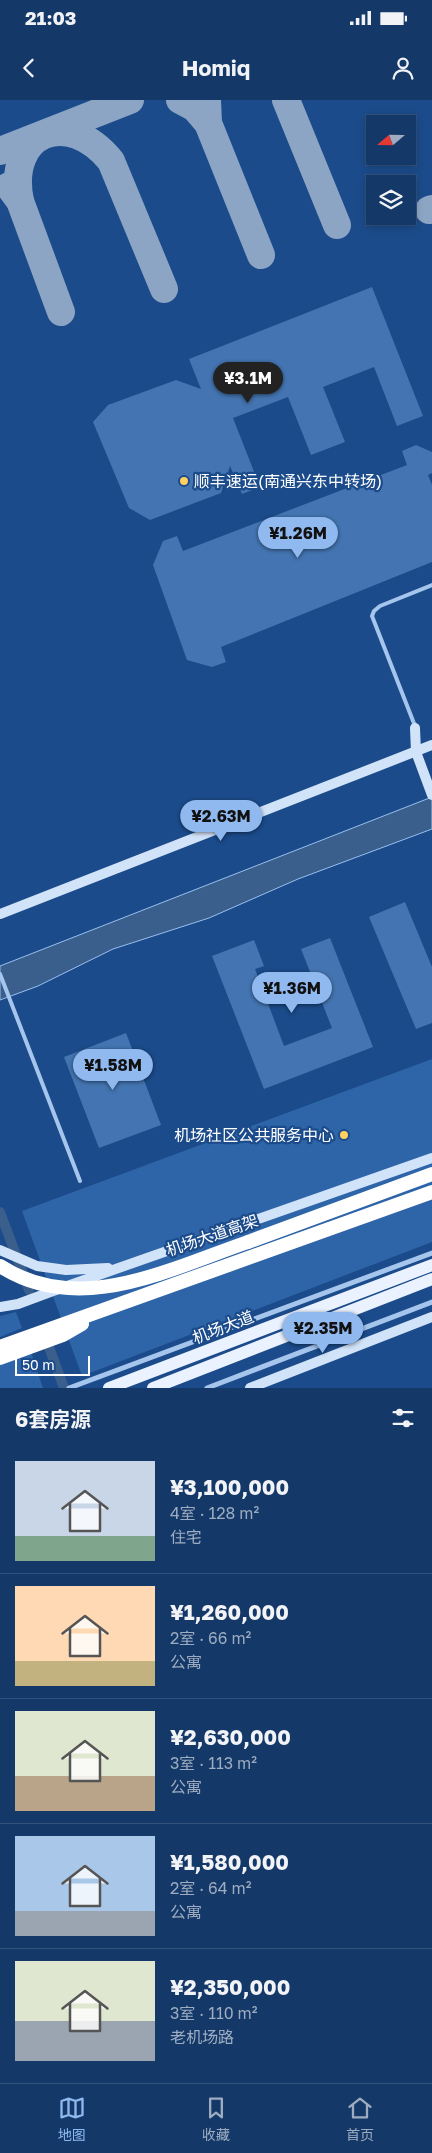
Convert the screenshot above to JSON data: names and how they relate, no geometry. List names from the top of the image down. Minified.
{"streets":{"highway":["机场大道高架"],"main road":["机场大道"]},"places":["顺丰速运(南通兴东中转场)","机场社区公共服务中心"],"scale_bar":"50 m","north":"left","page":{"status":"21:03","header":"Homiq","price":["¥3.1M","¥1.26M","¥2.63M","¥1.36M","¥1.58M","¥2.35M"],"scale":"50 m","heading":"6套房源","list":[{"name":"¥3,100,000","note":"4室 · 128 m² · 住宅"},{"name":"¥1,260,000","note":"2室 · 66 m² · 公寓"},{"name":"¥2,630,000","note":"3室 · 113 m² · 公寓"},{"name":"¥1,580,000","note":"2室 · 64 m² · 公寓"},{"name":"¥2,350,000","note":"3室 · 110 m² · 老机场路"}],"tabs":["地图","收藏","首页"]}}
